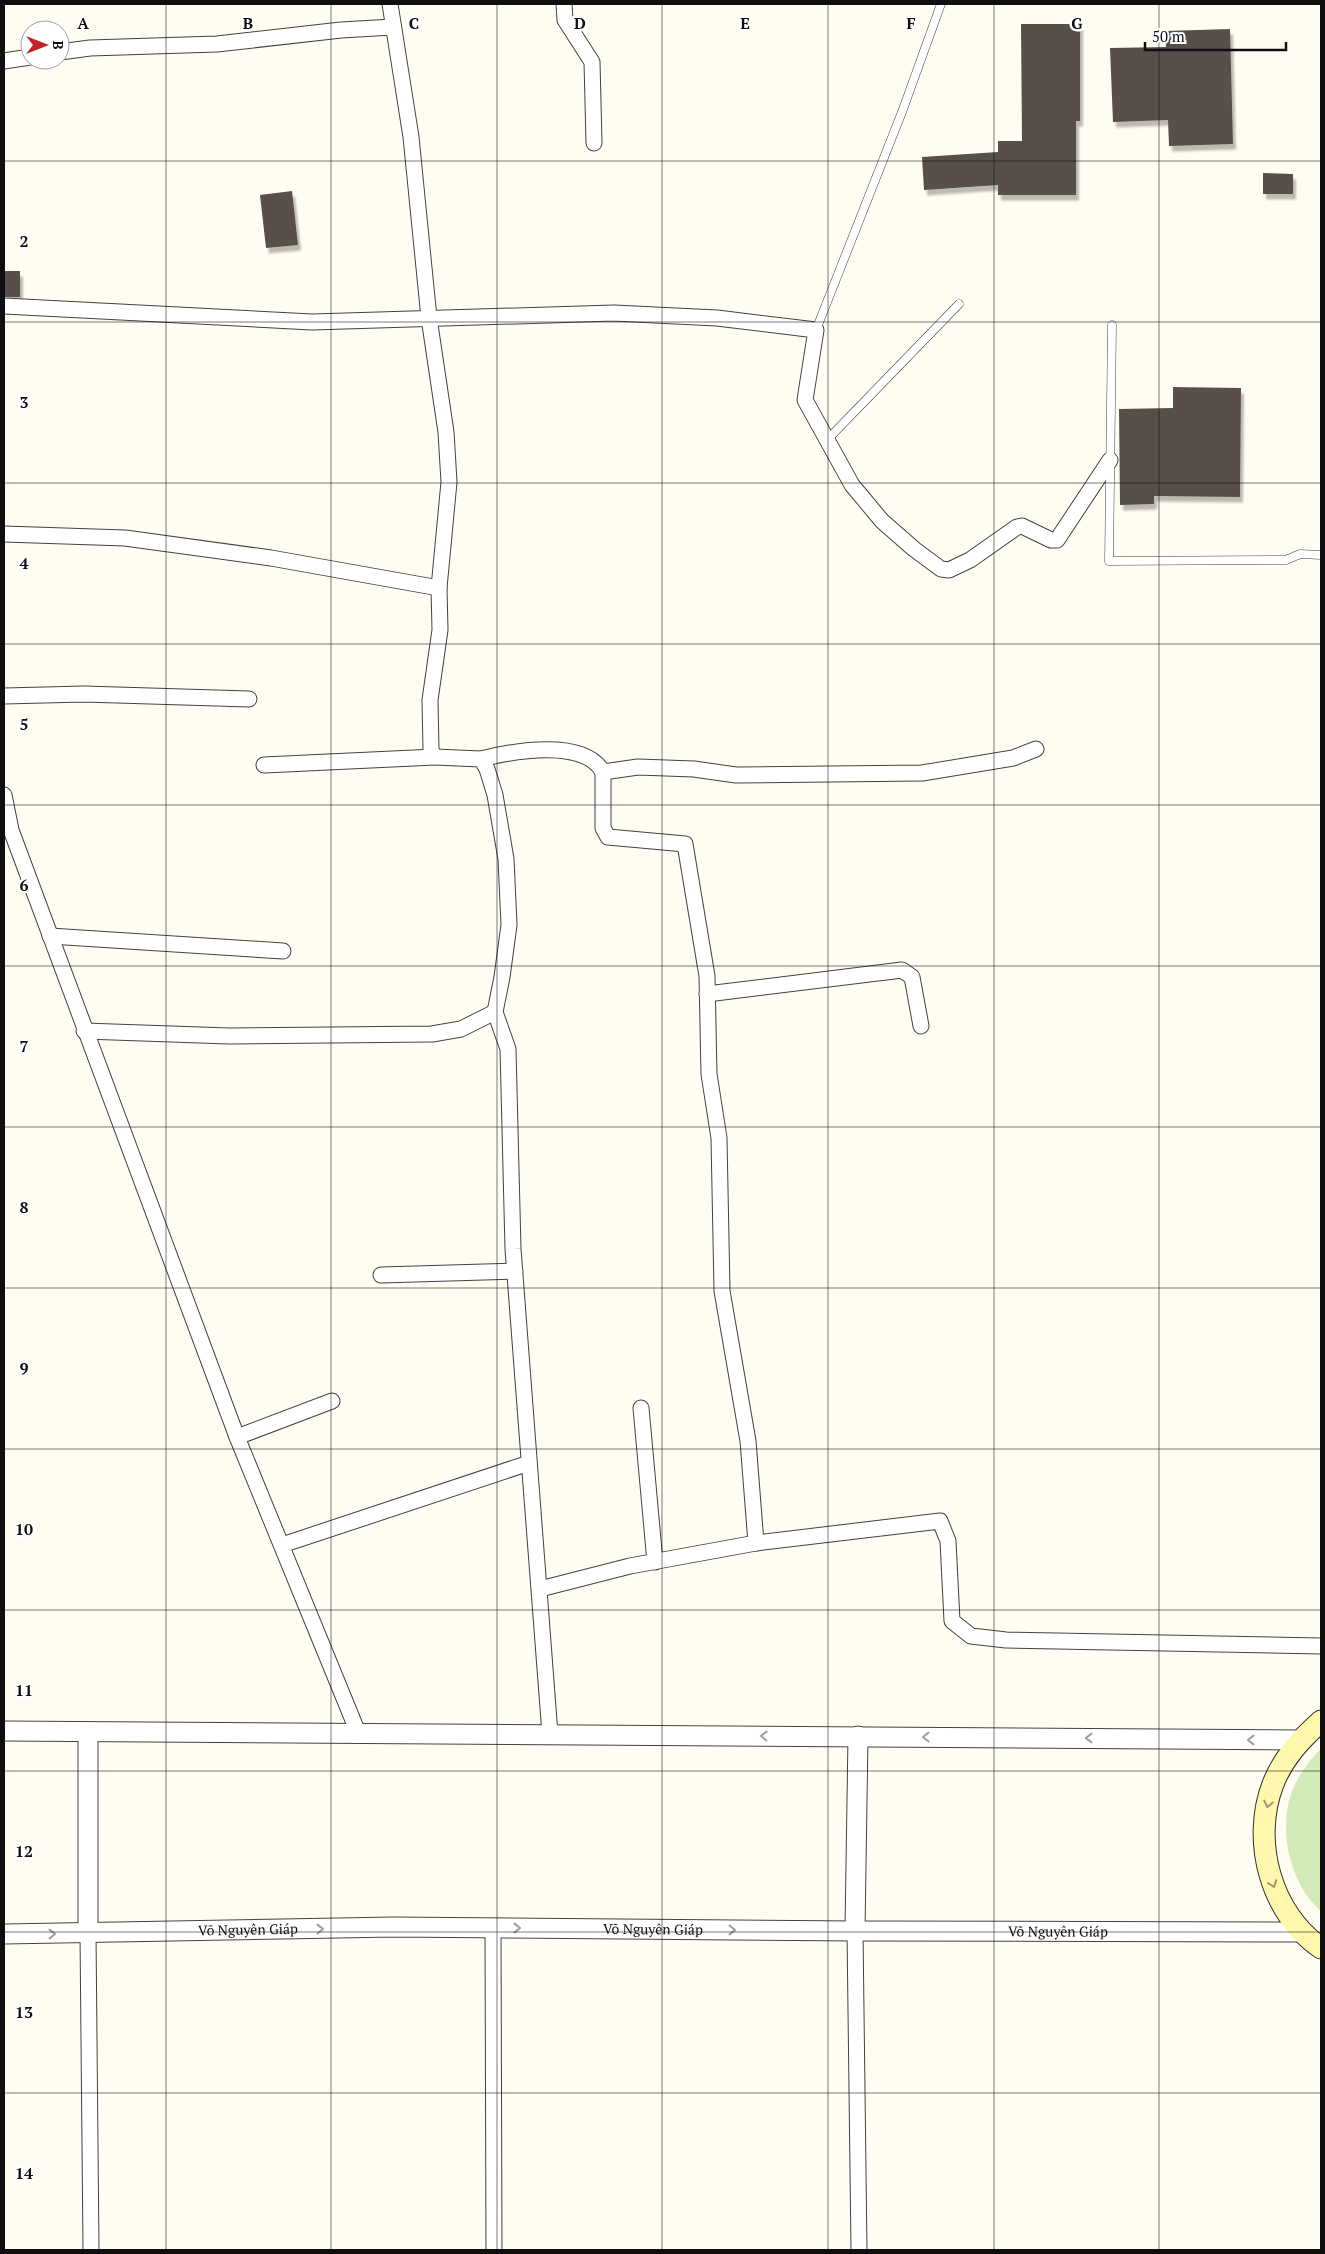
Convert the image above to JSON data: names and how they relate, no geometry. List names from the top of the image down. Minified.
{"streets":{"street":["Võ Nguyên Giáp"]},"one_way":["Võ Nguyên Giáp"],"scale_bar":"50 m","north":"right","grid":{"columns":["A","B","C","D","E","F","G"],"rows":["2","3","4","5","6","7","8","9","10","11","12","13","14"]}}
